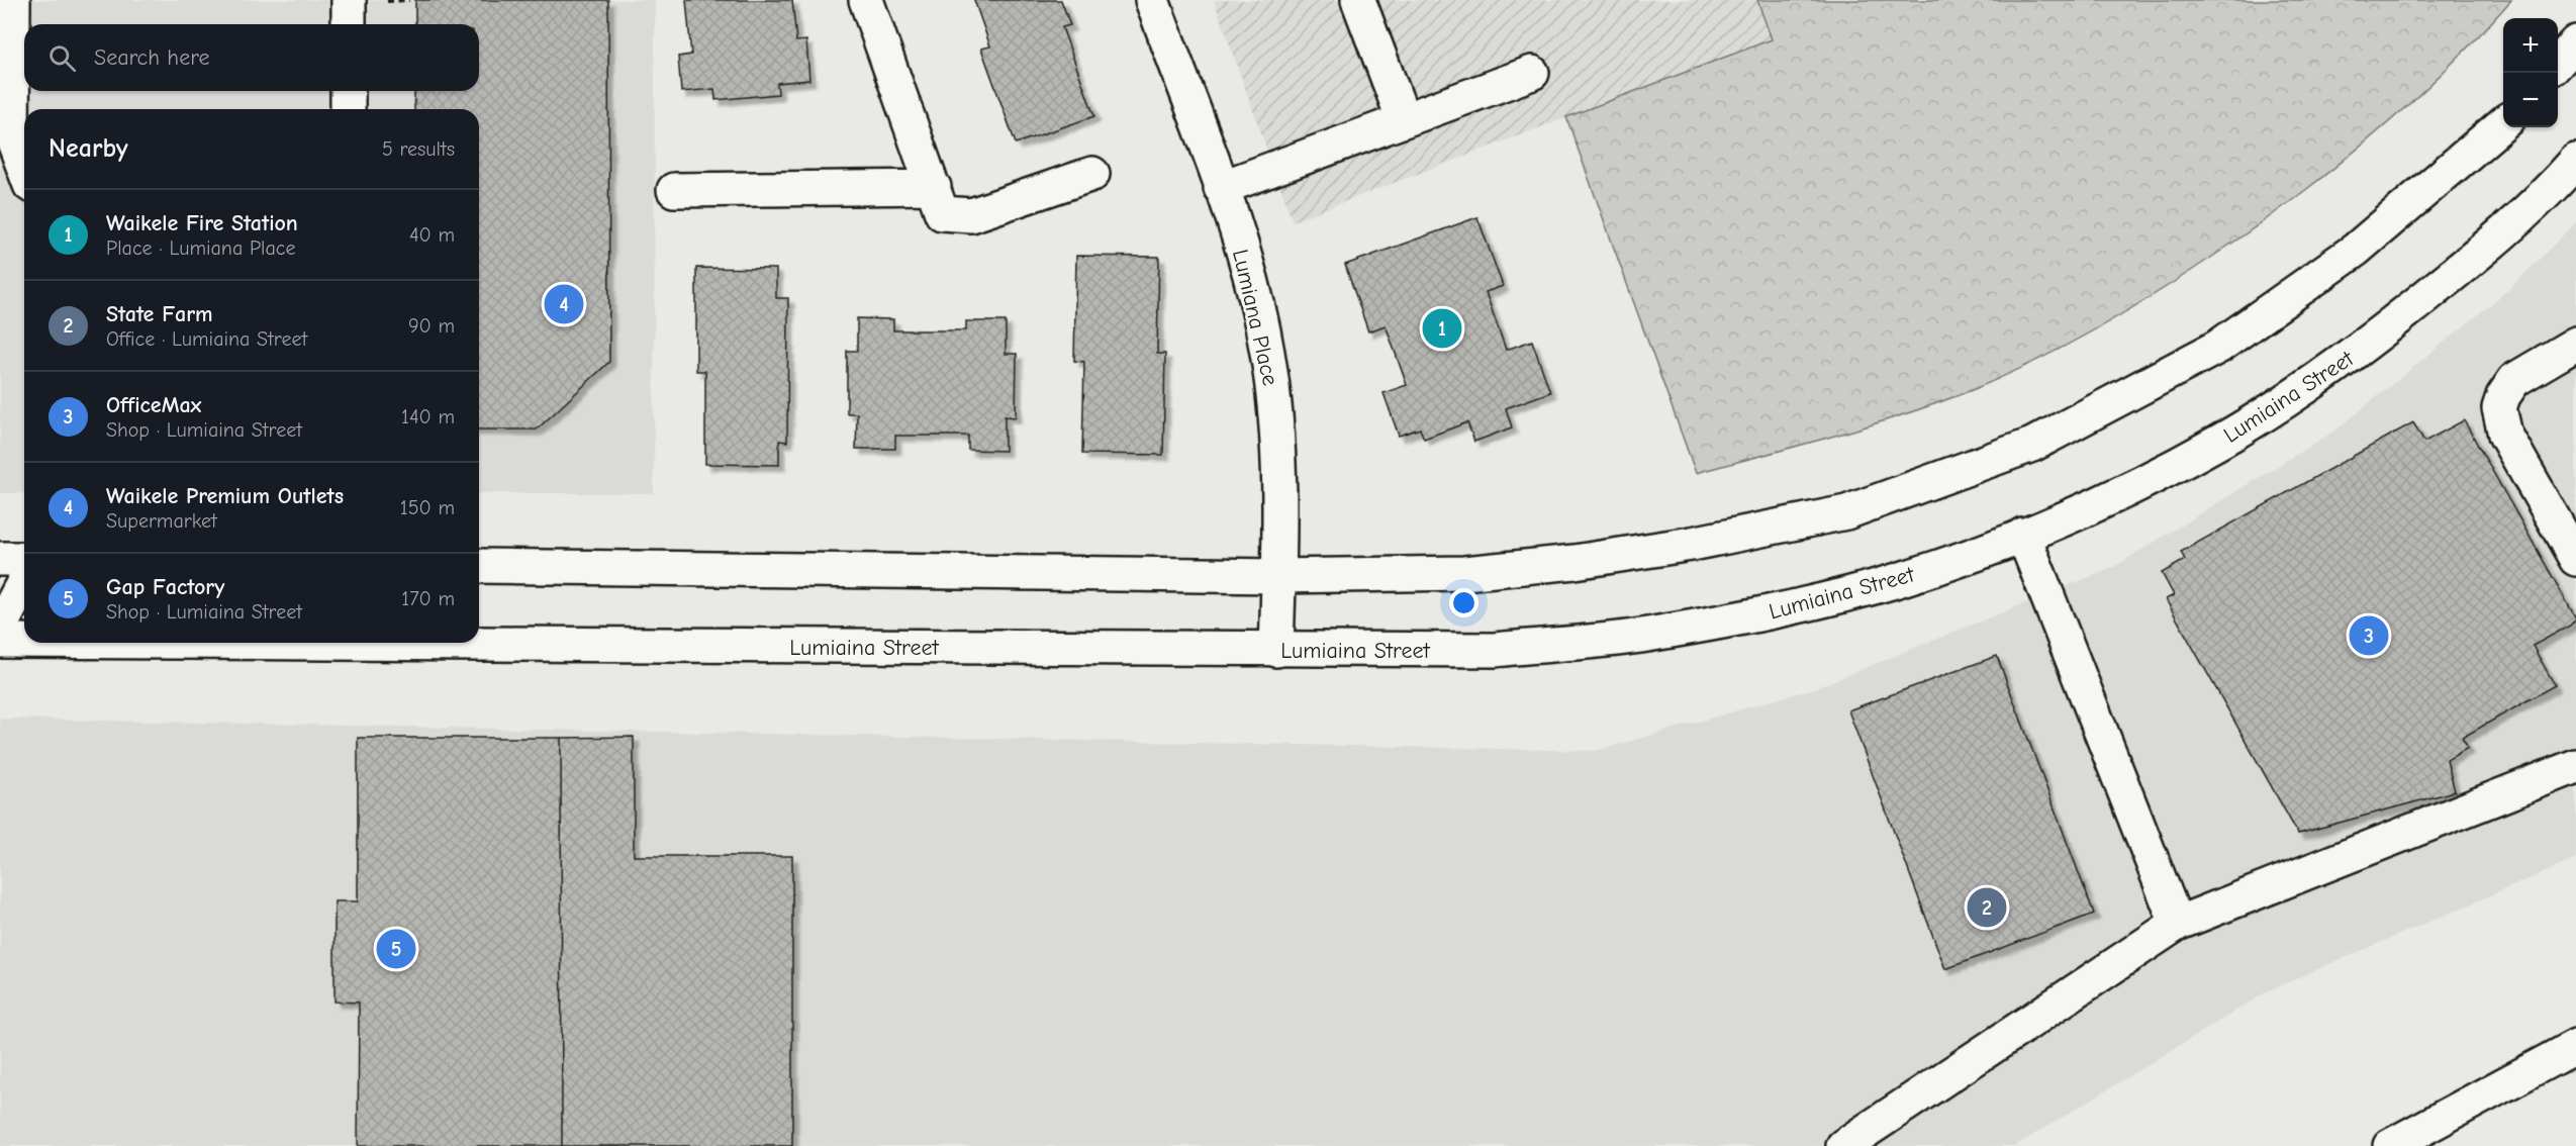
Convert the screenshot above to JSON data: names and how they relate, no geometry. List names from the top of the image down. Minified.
{"streets":{"main road":["Lumiana Place","Lumiaina Street"]},"crossings":[["Lumiana Place","Lumiaina Street"]],"page":{"map_buttons":["+","−"],"search":"Search here","heading":["Nearby","5 results"],"list":[{"mark":"1","name":"Waikele Fire Station","note":"Place · Lumiana Place","value":"40 m"},{"mark":"2","name":"State Farm","note":"Office · Lumiaina Street","value":"90 m"},{"mark":"3","name":"OfficeMax","note":"Shop · Lumiaina Street","value":"140 m"},{"mark":"4","name":"Waikele Premium Outlets","note":"Supermarket","value":"150 m"},{"mark":"5","name":"Gap Factory","note":"Shop · Lumiaina Street","value":"170 m"}],"pins":["4","1","3","2","5"]}}
